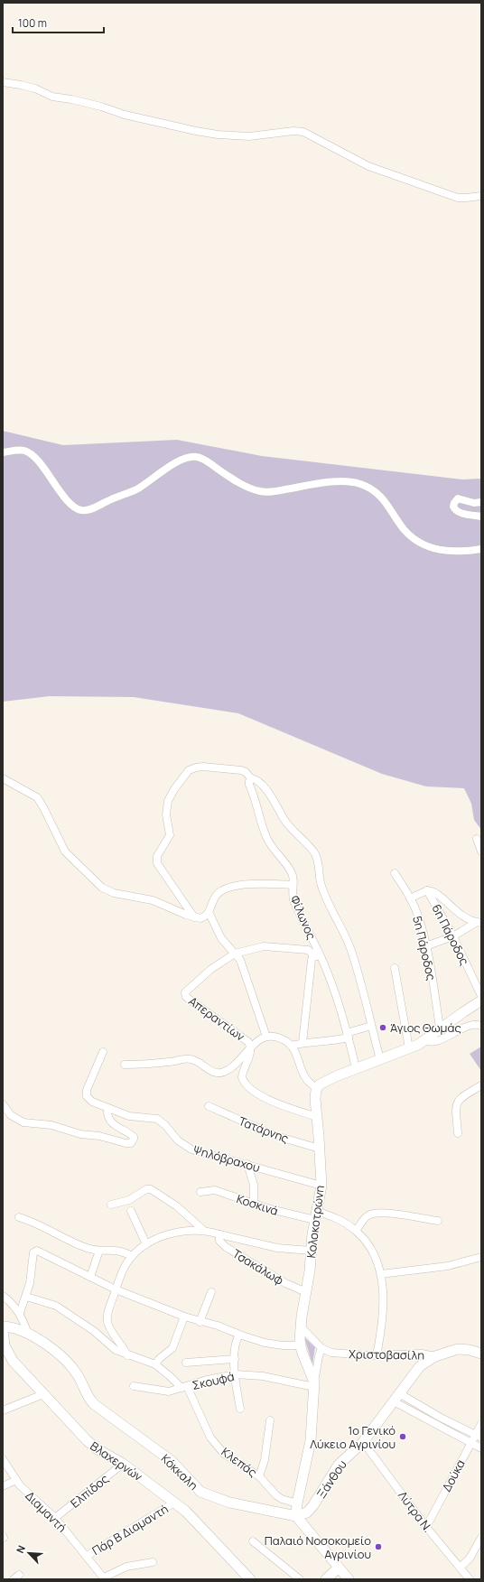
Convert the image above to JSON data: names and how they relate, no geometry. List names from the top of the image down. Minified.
{"streets":{"street":["Φίλωνος","6η Πάροδος","5η Πάροδος","Απεραντίων","Τατάρνης","Ψηλόβραχου","Κοσκινά","Κολοκοτρώνη","Τσακάλωφ","Χριστοβασίλη","Σκουφά","Βλαχερνών","Κλεπάς","Κόκκαλη","Δούκα","Ξάνθου","Ελπίδος","Διαμαντή","Λύτρα Ν.","Πάρ Β Διαμαντή"]},"crossings":[["6η Πάροδος","5η Πάροδος"],["Απεραντίων","Κολοκοτρώνη"],["Τατάρνης","Κολοκοτρώνη"],["Ψηλόβραχου","Κολοκοτρώνη"],["Κοσκινά","Κολοκοτρώνη"],["Κολοκοτρώνη","Τσακάλωφ"],["Κολοκοτρώνη","Χριστοβασίλη"],["Κολοκοτρώνη","Σκουφά"],["Κολοκοτρώνη","Κλεπάς"],["Κολοκοτρώνη","Κόκκαλη"],["Κολοκοτρώνη","Ξάνθου"],["Χριστοβασίλη","Ξάνθου"],["Σκουφά","Κλεπάς"],["Βλαχερνών","Κόκκαλη"],["Βλαχερνών","Ελπίδος"],["Βλαχερνών","Πάρ Β Διαμαντή"],["Κόκκαλη","Ξάνθου"],["Δούκα","Λύτρα Ν."],["Ξάνθου","Λύτρα Ν."],["Ελπίδος","Διαμαντή"],["Διαμαντή","Πάρ Β Διαμαντή"]],"places":["Άγιος Θωμάς","1ο Γενικό Λύκειο Αγρινίου","Παλαιό Νοσοκομείο Αγρινίου"],"scale_bar":"100 m","north":"top left"}
